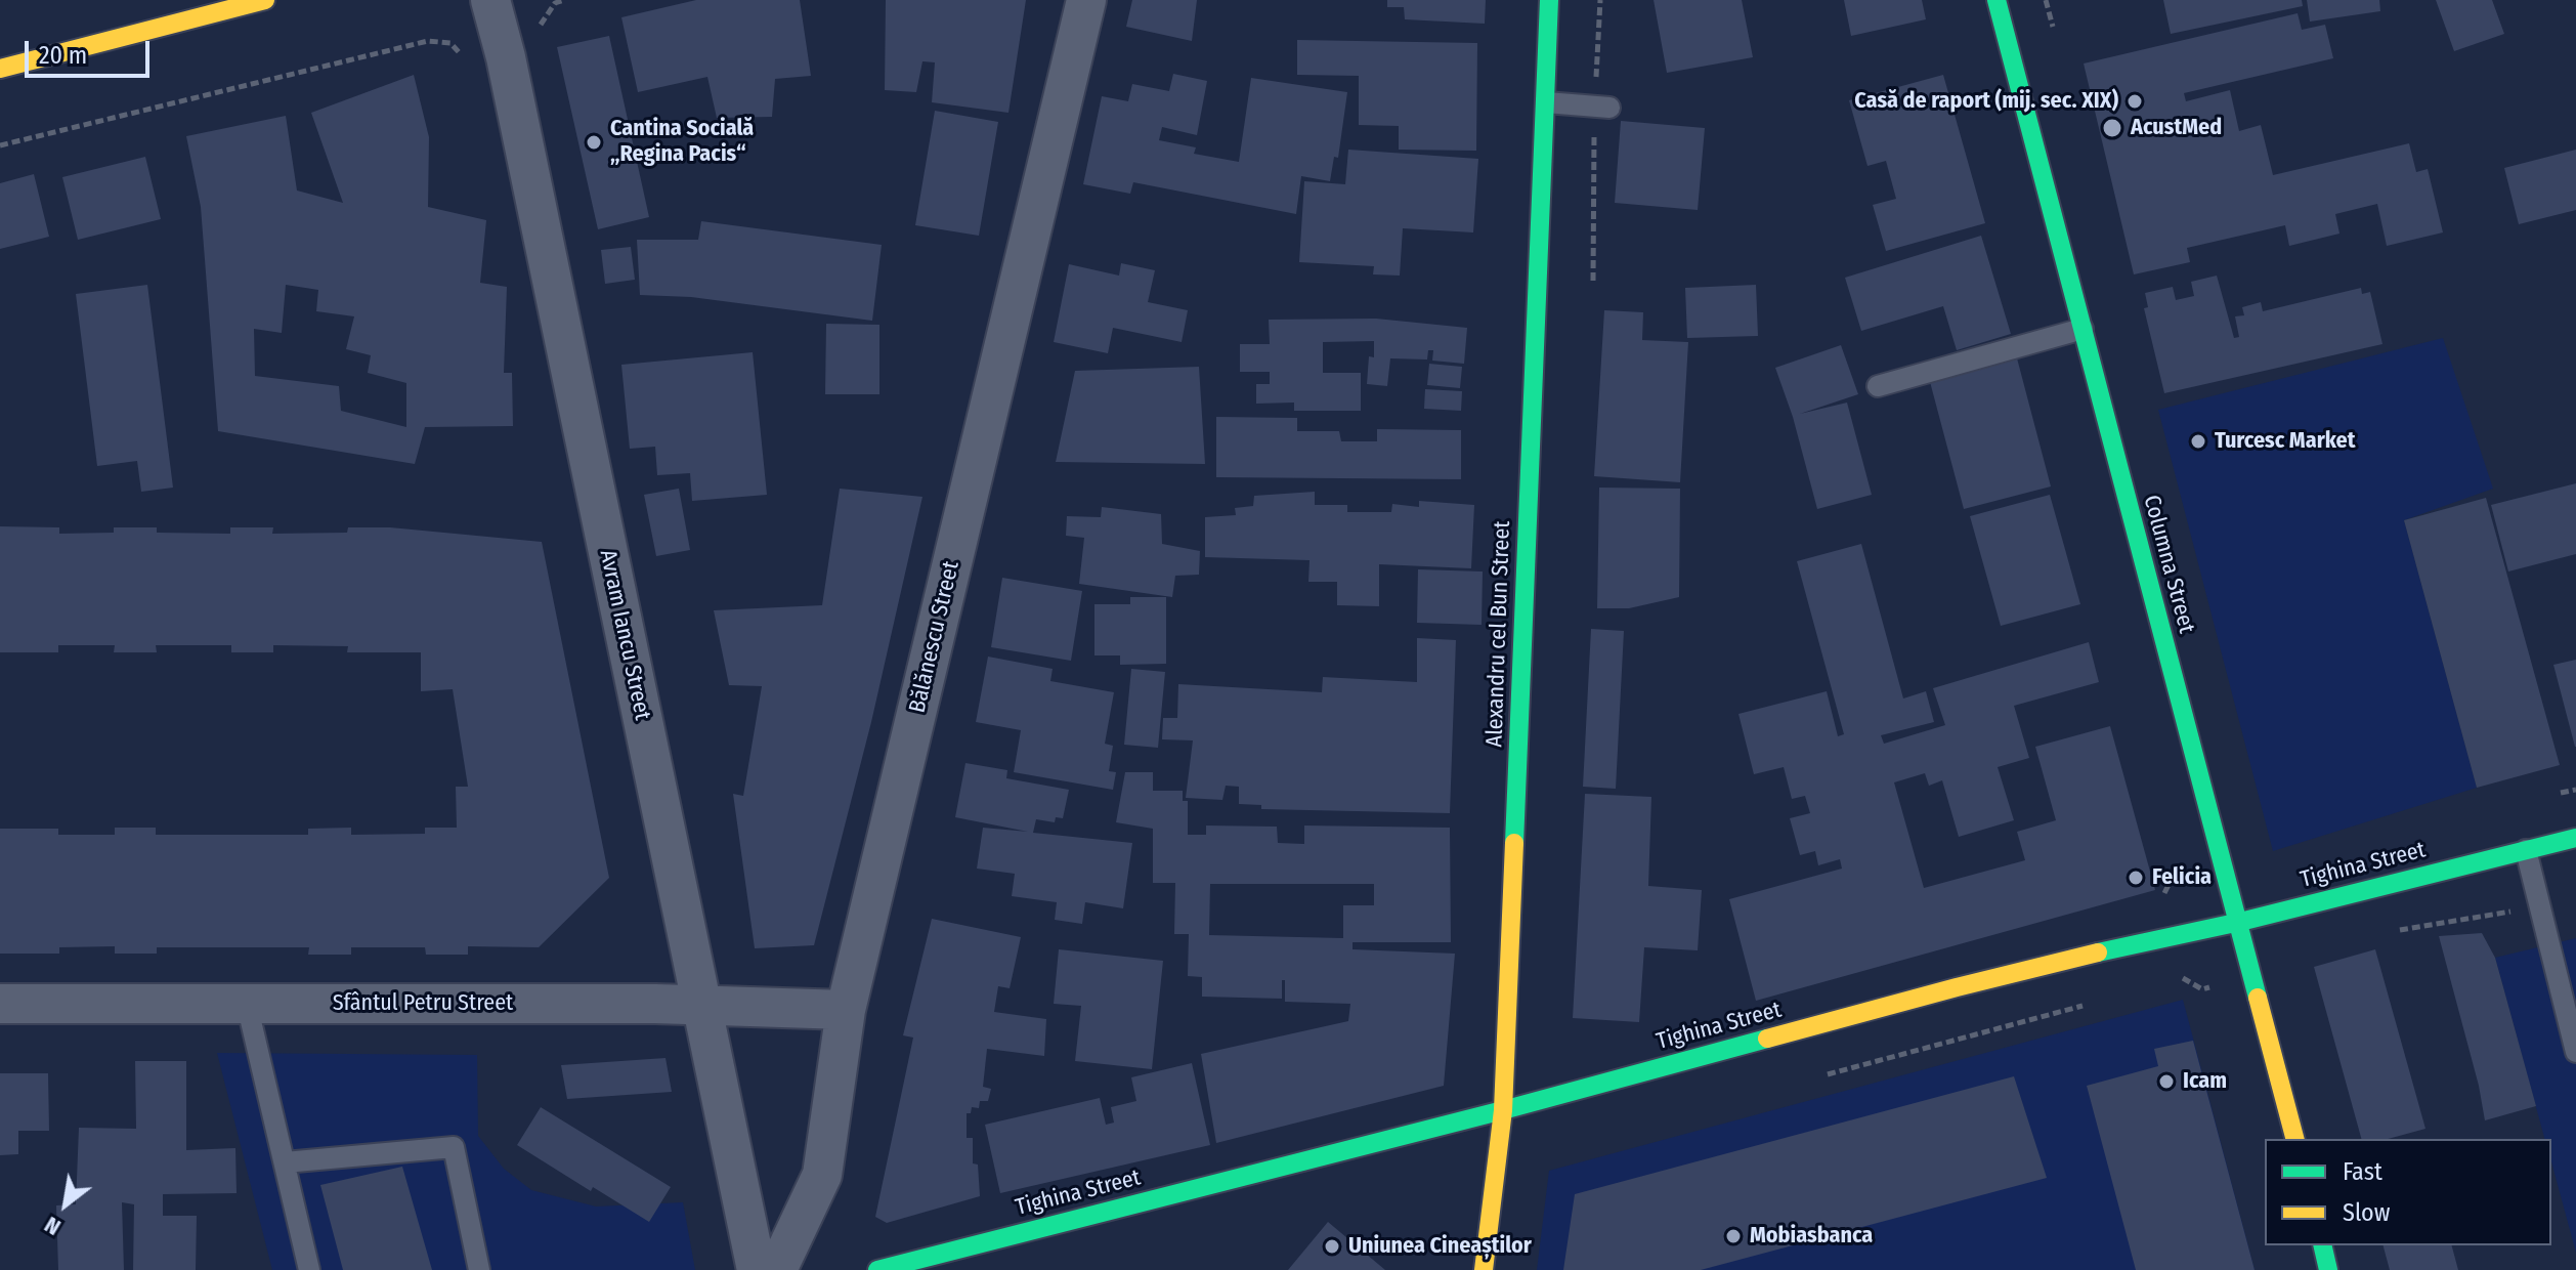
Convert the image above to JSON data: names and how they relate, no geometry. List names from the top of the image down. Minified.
{"streets":{"street":["Columna Street","Alexandru cel Bun Street","Avram Iancu Street","Bălănescu Street","Tighina Street","Sfântul Petru Street"]},"crossings":[["Columna Street","Tighina Street"],["Alexandru cel Bun Street","Tighina Street"],["Avram Iancu Street","Sfântul Petru Street"],["Bălănescu Street","Sfântul Petru Street"]],"places":["Casă de raport (mij. sec. XIX)","AcustMed","Cantina Socială „Regina Pacis“","Turcesc Market","Felicia","Icam","Mobiasbanca","Uniunea Cineaștilor"],"legend":["Fast","Slow"],"scale_bar":"20 m","north":"bottom left"}
